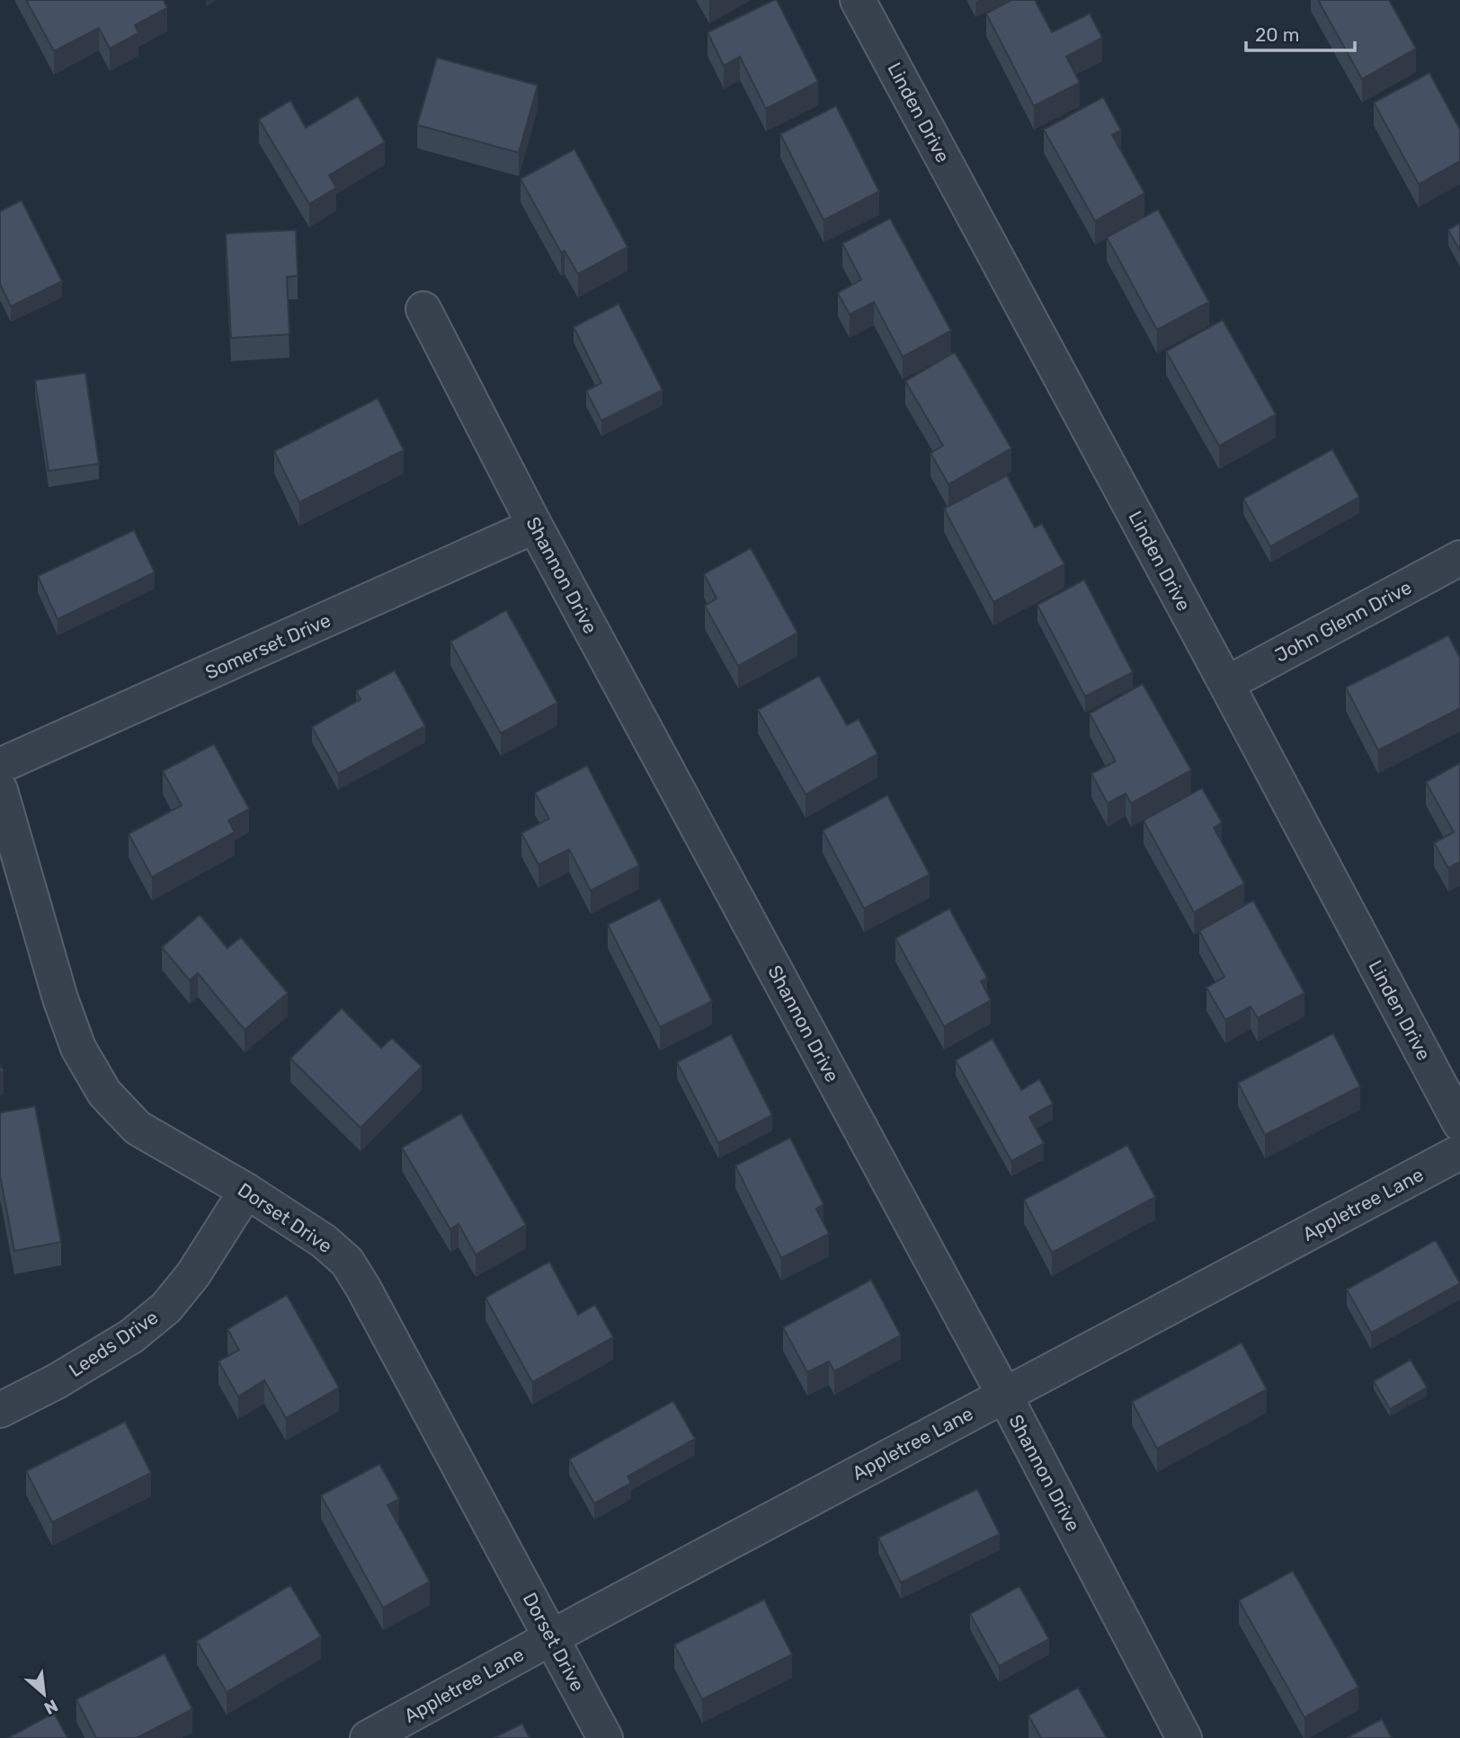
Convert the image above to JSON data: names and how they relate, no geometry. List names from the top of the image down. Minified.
{"streets":{"street":["Linden Drive","Shannon Drive","John Glenn Drive","Somerset Drive","Appletree Lane","Dorset Drive","Leeds Drive"]},"crossings":[["Linden Drive","John Glenn Drive"],["Shannon Drive","Somerset Drive"],["Shannon Drive","Appletree Lane"],["Appletree Lane","Dorset Drive"],["Dorset Drive","Leeds Drive"]],"scale_bar":"20 m","north":"bottom right"}
